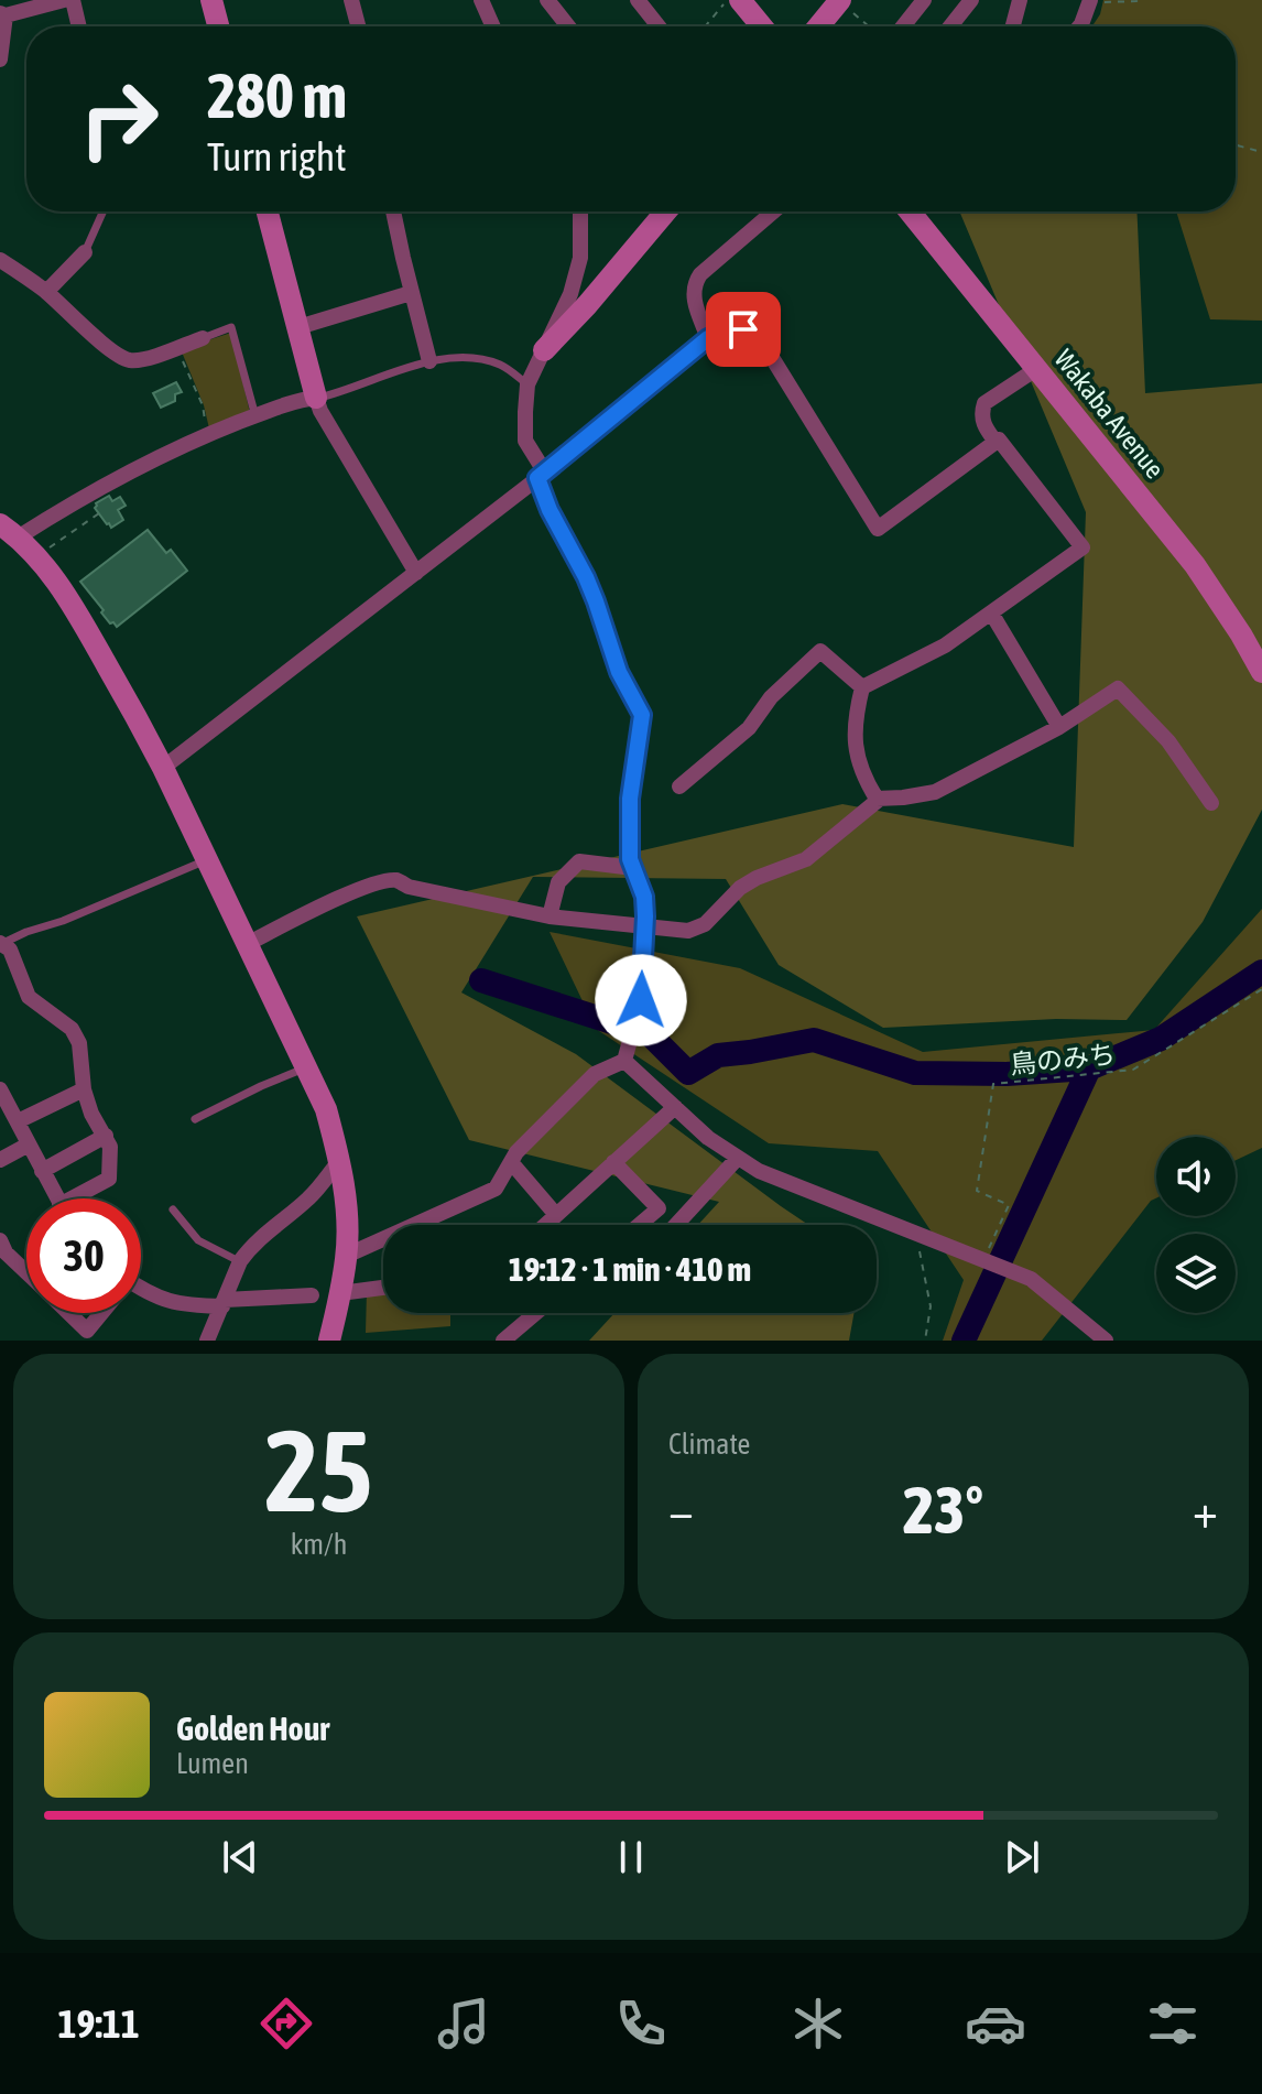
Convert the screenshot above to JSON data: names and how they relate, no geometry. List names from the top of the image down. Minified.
{"streets":{"street":["Wakaba Avenue"],"path":["鳥のみち"]},"page":{"turn":["280 m","Turn right"],"limit":"30","trip":"19:12 · 1 min · 410 m","tile":[["25","km/h"],"Climate"],"heat":["−","23°","+"],"song":["Golden Hour","Lumen"],"tabs":"19:11"}}
